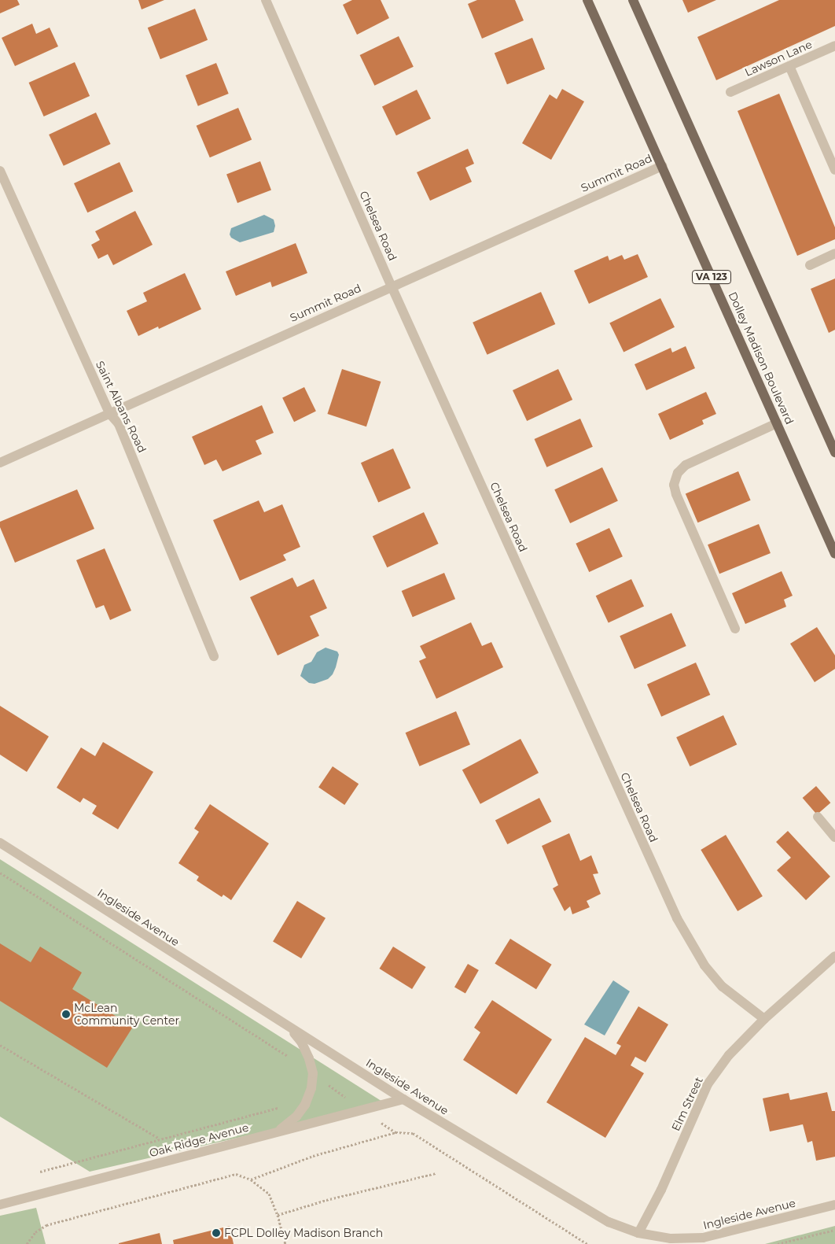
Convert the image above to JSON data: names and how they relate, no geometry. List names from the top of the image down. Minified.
{"streets":{"main road":["VA 123","Dolley Madison Boulevard"],"street":["Lawson Lane","Summit Road","Chelsea Road","Saint Albans Road","Ingleside Avenue","Elm Street","Oak Ridge Avenue"]},"crossings":[["Summit Road","Chelsea Road"],["Summit Road","Dolley Madison Boulevard"],["Summit Road","Saint Albans Road"],["Chelsea Road","Elm Street"],["Ingleside Avenue","Elm Street"],["Ingleside Avenue","Oak Ridge Avenue"]],"places":["McLean Community Center","FCPL Dolley Madison Branch"]}
